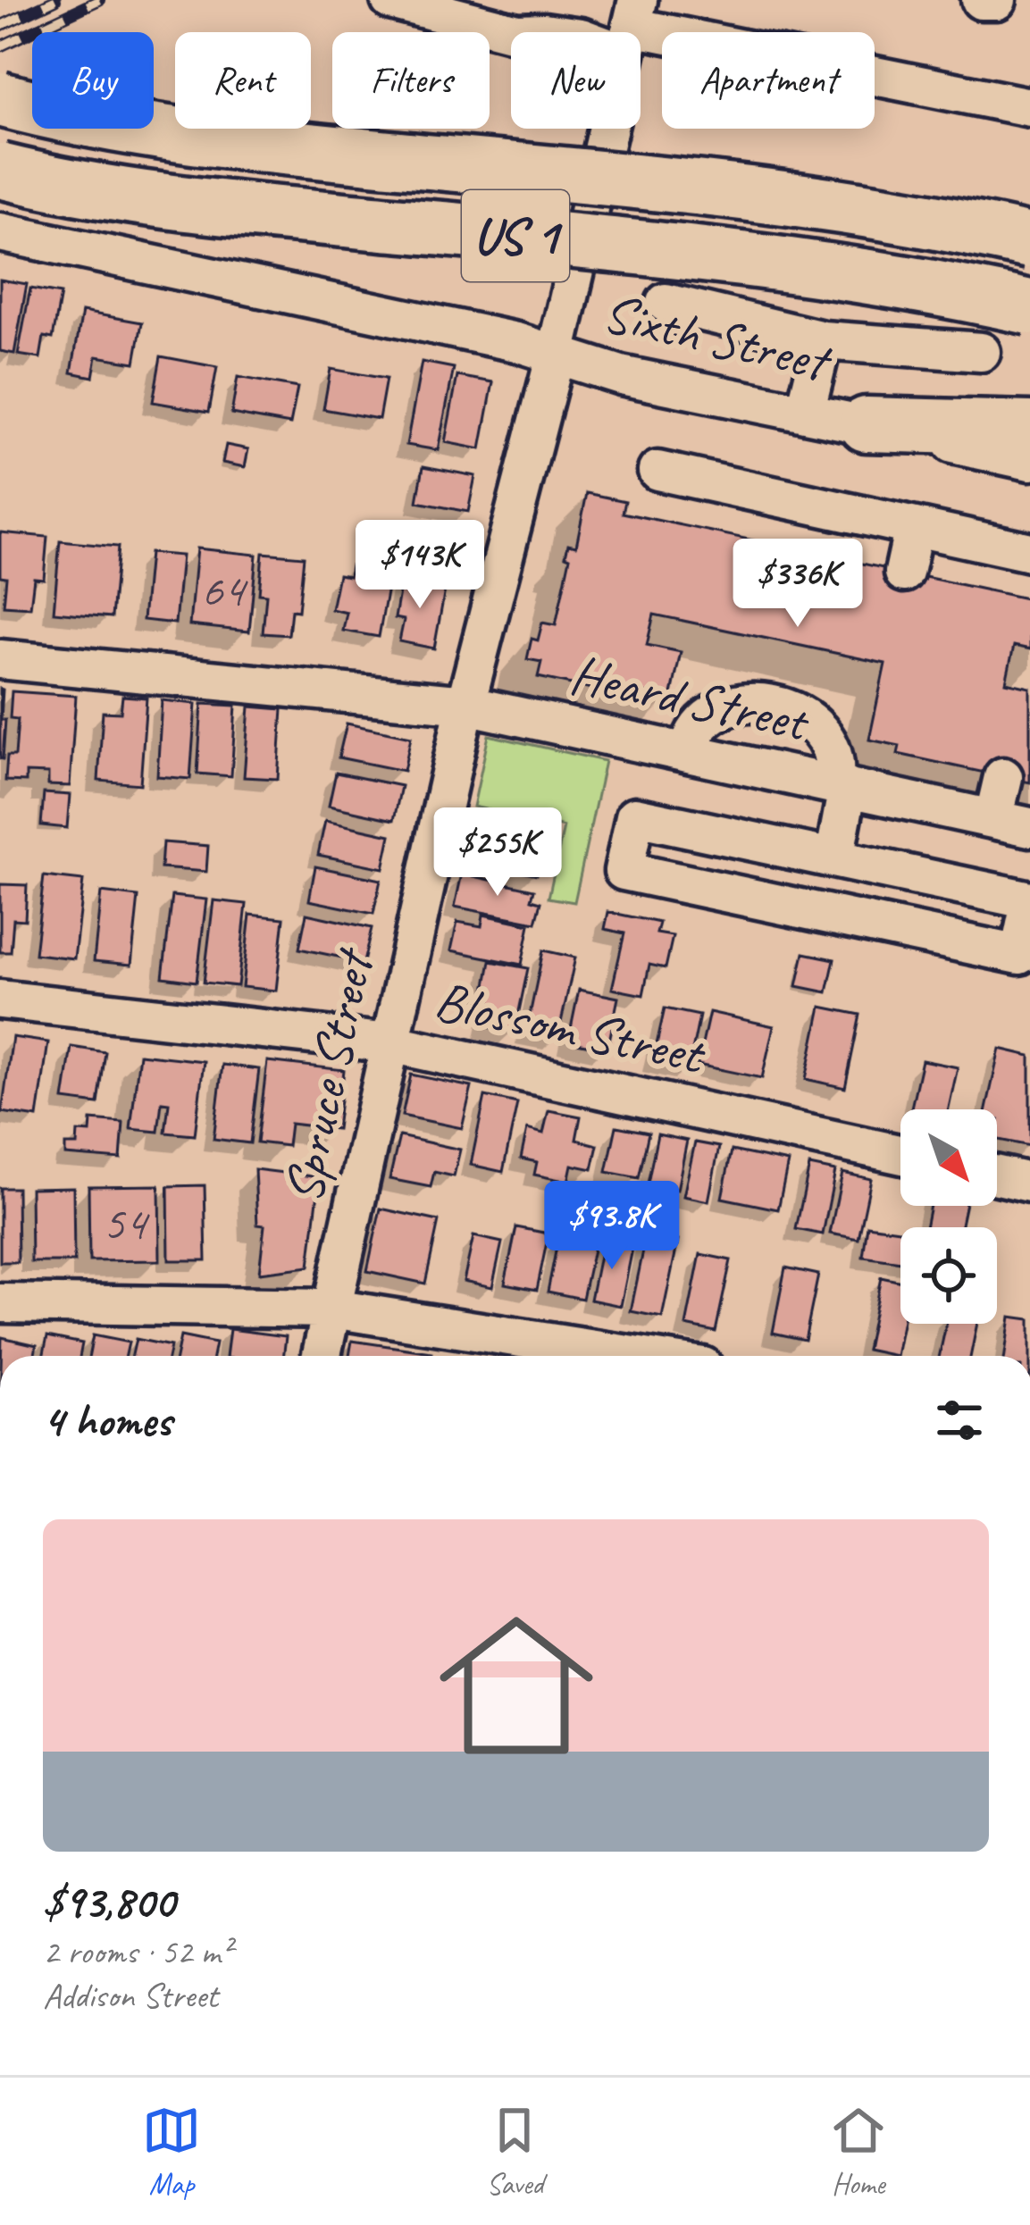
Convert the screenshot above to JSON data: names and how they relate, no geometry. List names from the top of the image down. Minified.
{"streets":{"highway":["US 1"],"street":["Sixth Street","Heard Street","Blossom Street","Spruce Street"]},"crossings":[["Sixth Street","Spruce Street"],["Heard Street","Spruce Street"],["Blossom Street","Spruce Street"]],"house_numbers":["64","54"],"north":"bottom right","page":{"chip":["Buy","Rent","Filters","New","Apartment"],"price":["$143K","$336K","$255K","$93.8K"],"heading":"4 homes","list":[{"name":"$93,800","note":"2 rooms · 52 m² · Addison Street"}],"tabs":["Map","Saved","Home"]}}
